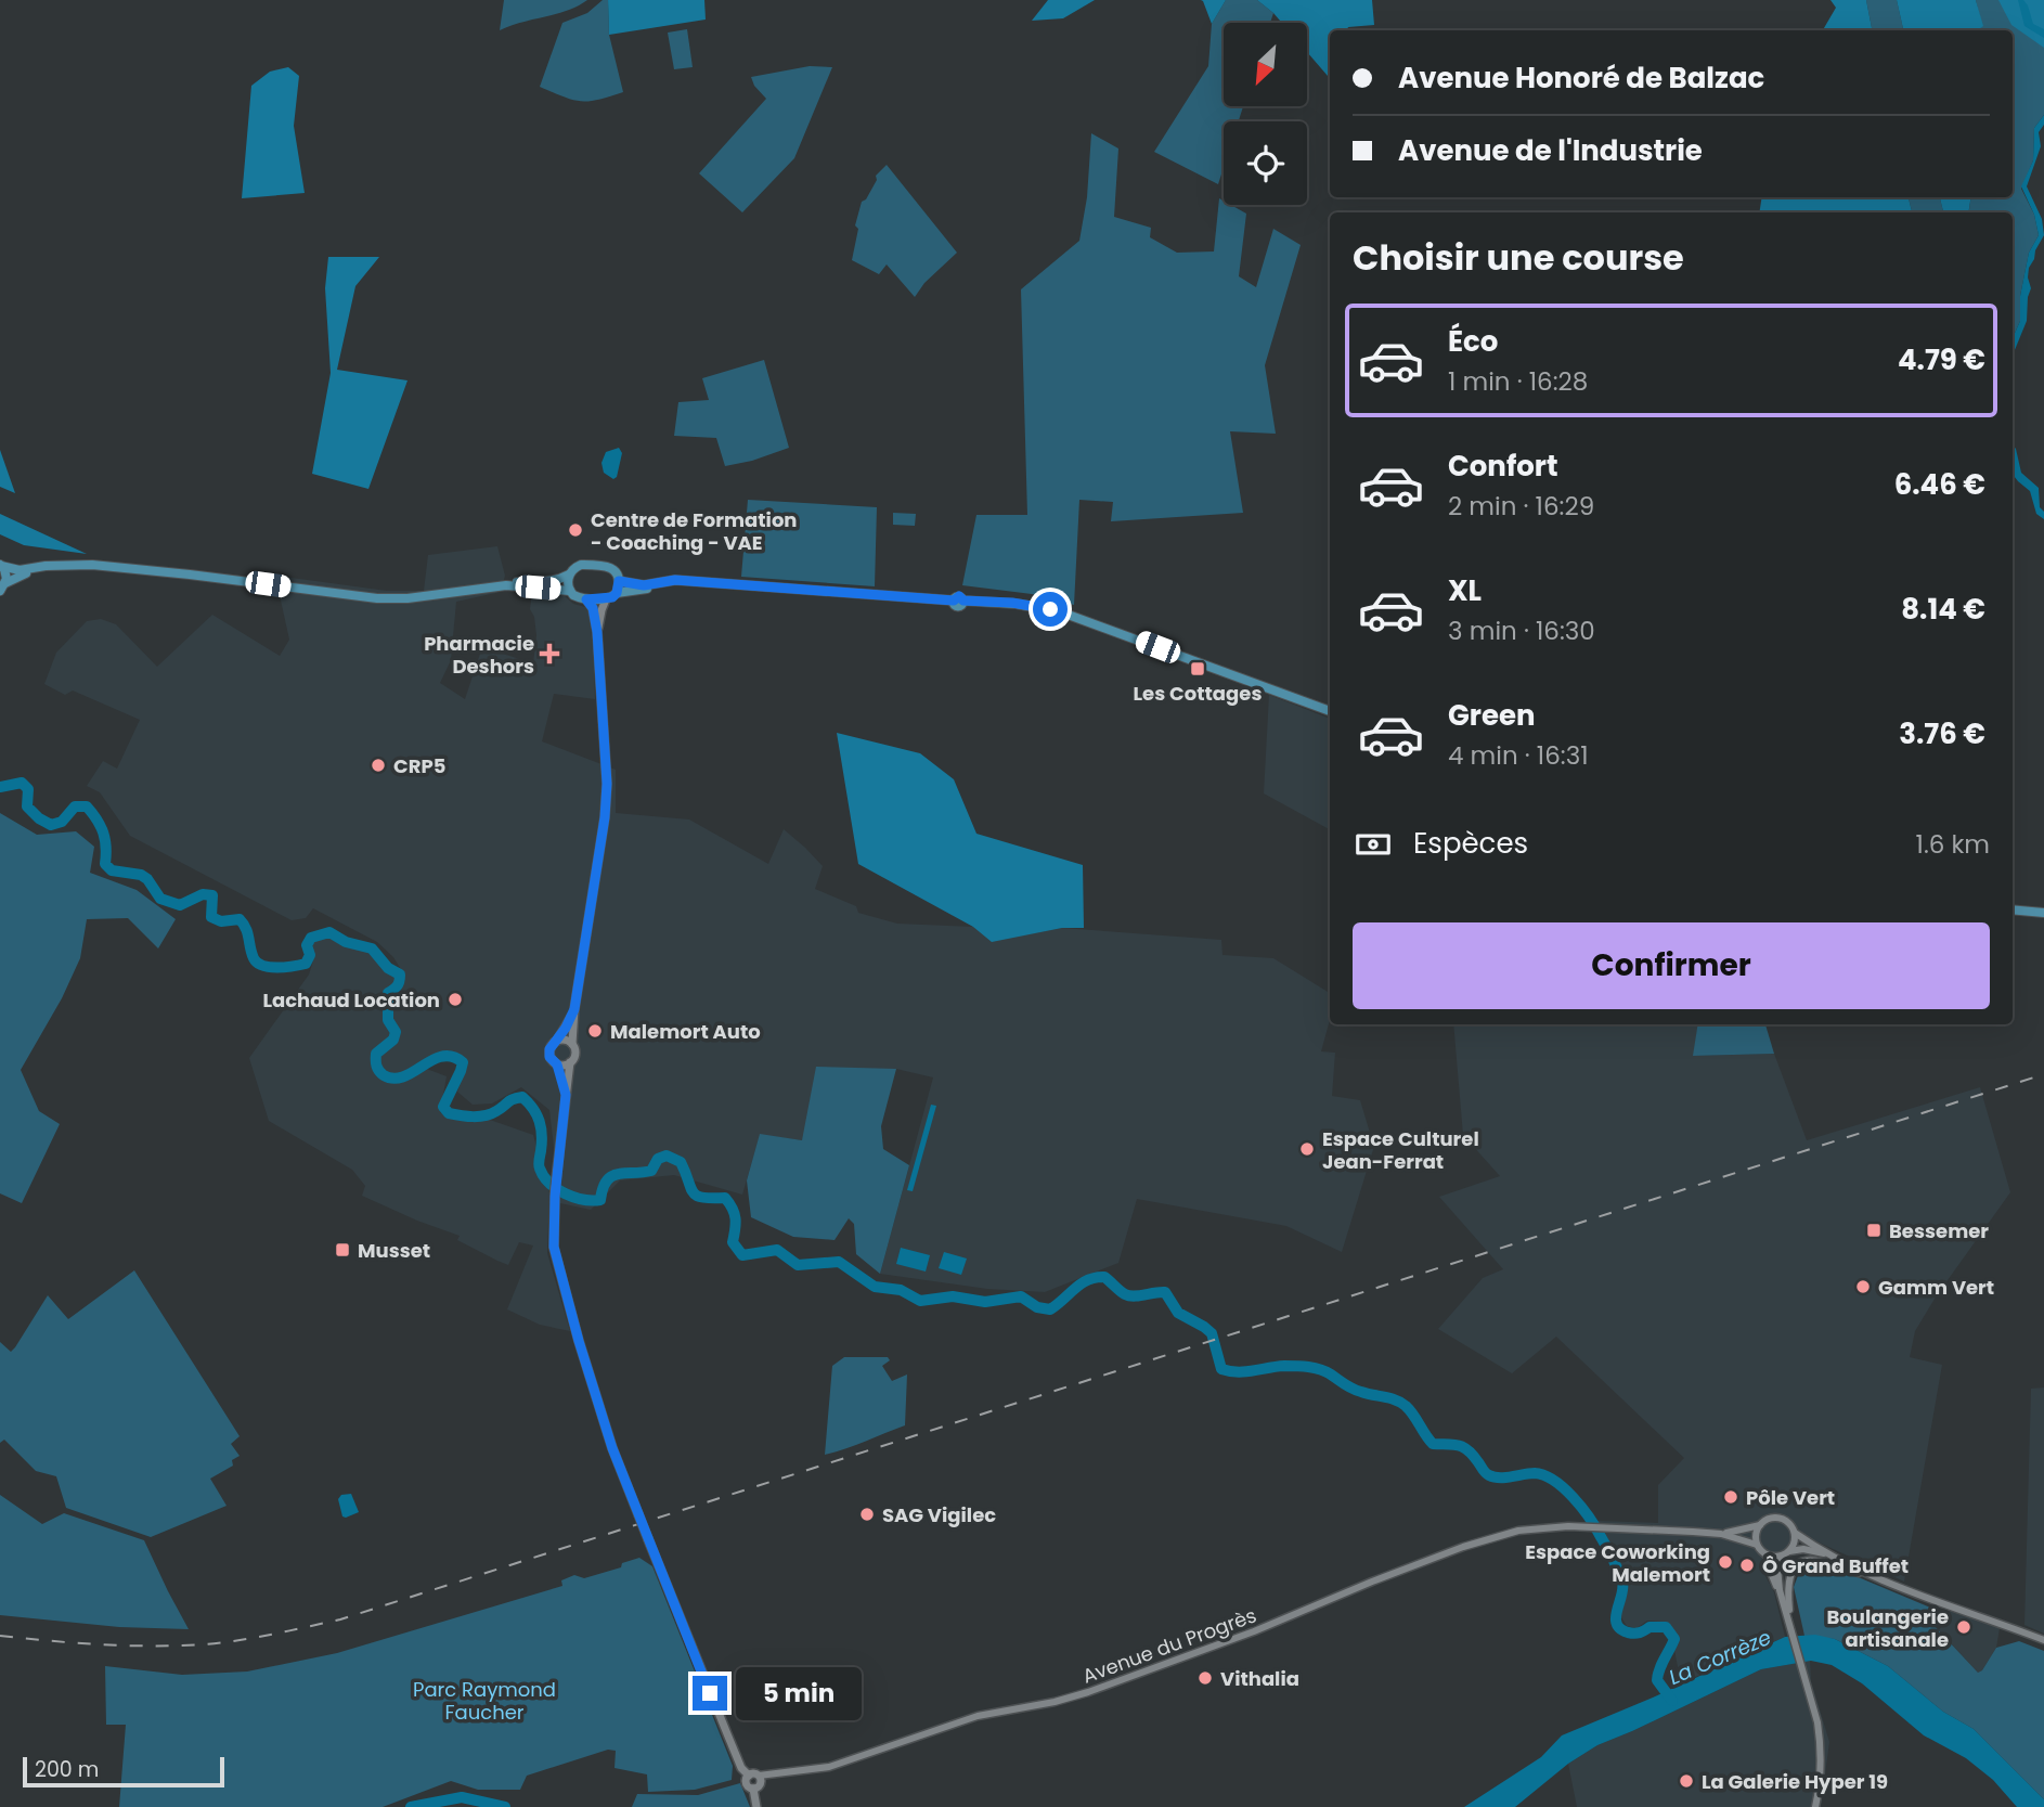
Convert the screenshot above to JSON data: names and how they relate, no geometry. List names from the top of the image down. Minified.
{"streets":{"street":["Avenue du Progrès"]},"water":["La Corrèze"],"parks":["Parc Raymond Faucher"],"places":{"other":["Centre de Formation - Coaching - VAE","CRP5","Lachaud Location","Malemort Auto","Espace Culturel Jean-Ferrat","Gamm Vert","Pôle Vert","SAG Vigilec","Espace Coworking Malemort","Ô Grand Buffet","Boulangerie artisanale","Vithalia","La Galerie Hyper 19"],"health":["Pharmacie Deshors"],"transit":["Les Cottages","Bessemer","Musset"]},"scale_bar":"200 m","north":"bottom left","page":{"banner":["Avenue Honoré de Balzac","Avenue de l'Industrie"],"heading":"Choisir une course","list":[{"name":"Éco","note":"1 min · 16:28","value":"4.79 €"},{"name":"Confort","note":"2 min · 16:29","value":"6.46 €"},{"name":"XL","note":"3 min · 16:30","value":"8.14 €"},{"name":"Green","note":"4 min · 16:31","value":"3.76 €"}],"pay":["Espèces","1.6 km"],"buttons":"Confirmer","bubble":"5 min","scale":"200 m"}}
